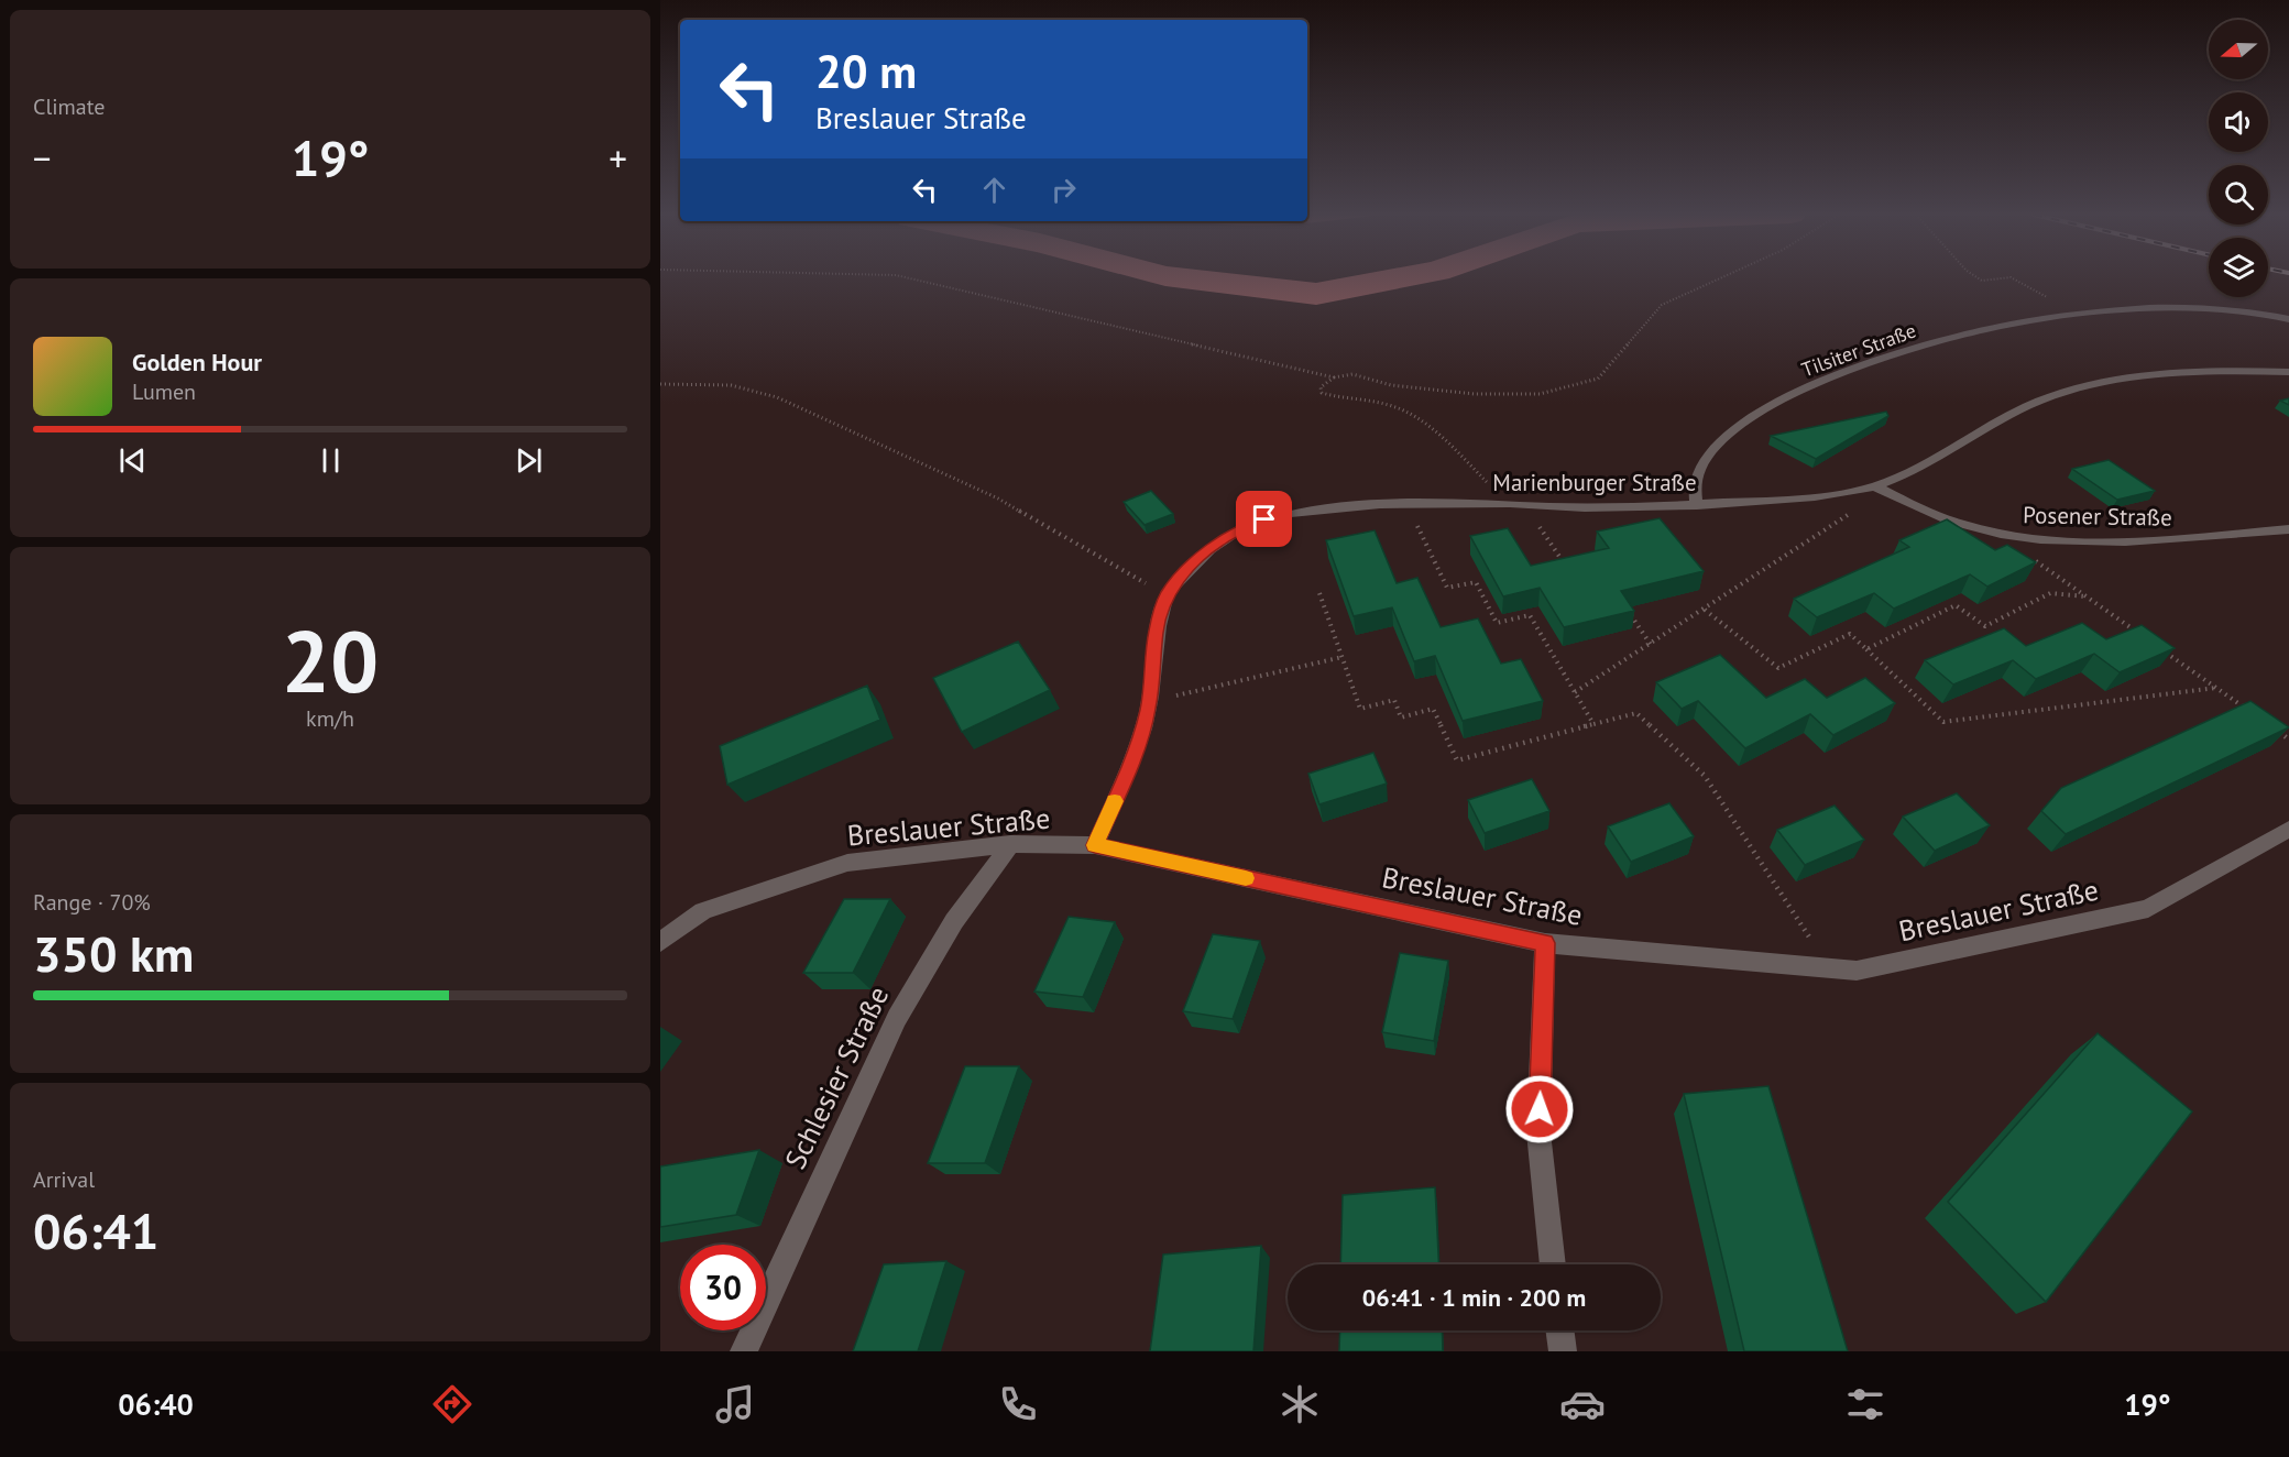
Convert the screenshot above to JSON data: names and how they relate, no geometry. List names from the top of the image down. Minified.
{"streets":{"street":["Tilsiter Straße","Marienburger Straße","Posener Straße","Breslauer Straße","Schlesier Straße"]},"crossings":[["Tilsiter Straße","Marienburger Straße"],["Marienburger Straße","Posener Straße"],["Marienburger Straße","Breslauer Straße"],["Breslauer Straße","Schlesier Straße"]],"north":"left","page":{"tile":["Climate",["20","km/h"],["Range · 70%","350 km"],["Arrival","06:41"]],"turn":["20 m","Breslauer Straße"],"heat":["−","19°","+"],"song":["Golden Hour","Lumen"],"limit":"30","trip":"06:41 · 1 min · 200 m","tabs":["06:40","19°"]}}
